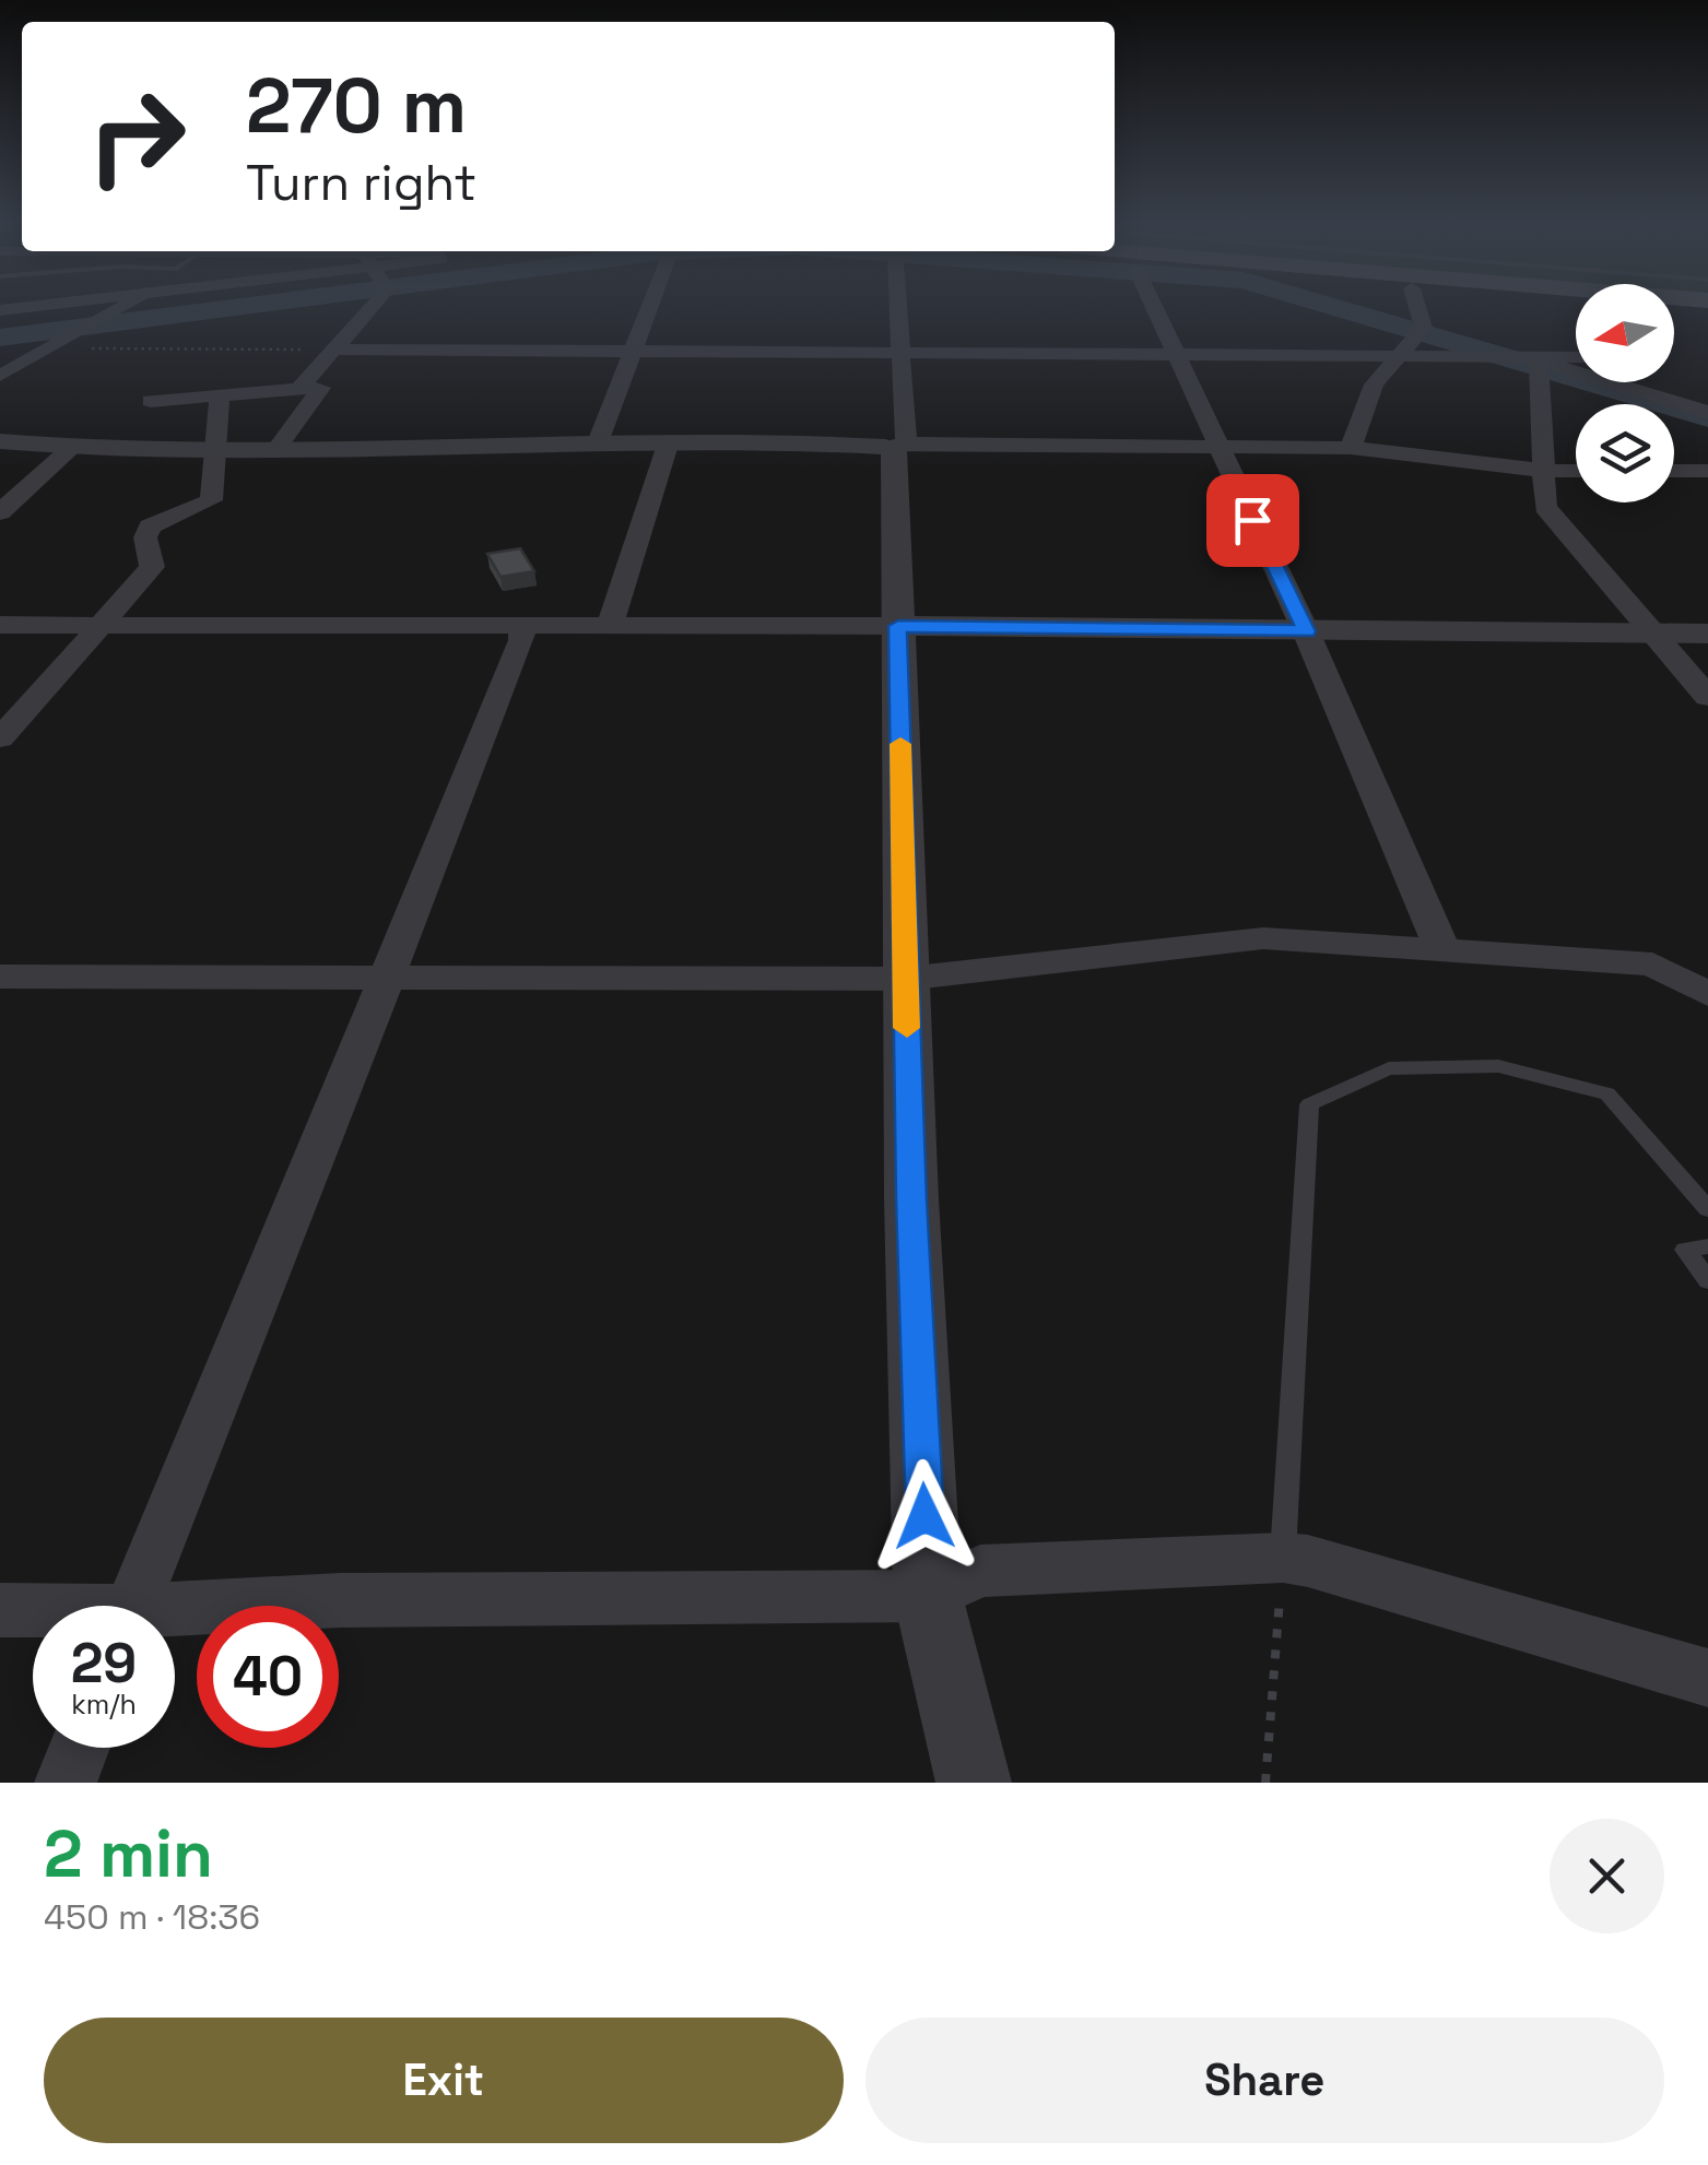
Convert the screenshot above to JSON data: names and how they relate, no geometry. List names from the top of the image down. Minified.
{"north":"left","page":{"turn":["270 m","Turn right"],"speed":"29 km/h","limit":"40","heading":["2 min","450 m · 18:36"],"buttons":["Exit","Share"]}}
